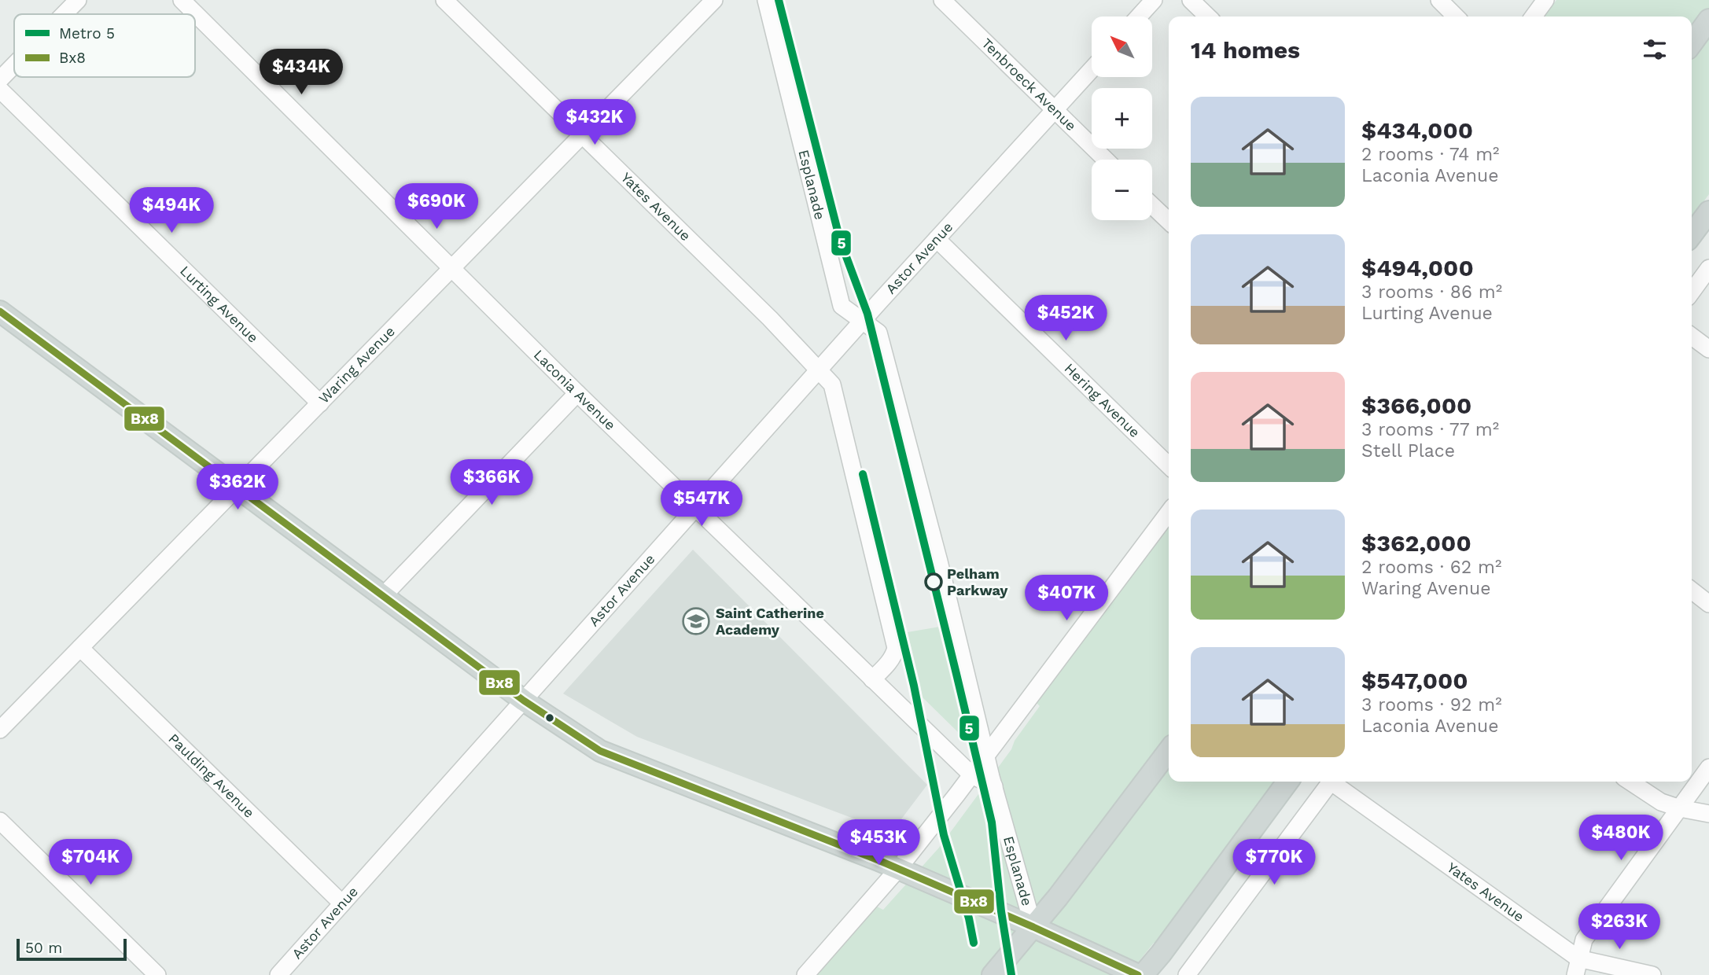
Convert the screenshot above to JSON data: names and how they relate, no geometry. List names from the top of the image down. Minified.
{"streets":{"street":["Tenbroeck Avenue","Esplanade","Yates Avenue","Astor Avenue","Lurting Avenue","Waring Avenue","Laconia Avenue","Hering Avenue","Paulding Avenue"]},"crossings":[["Tenbroeck Avenue","Astor Avenue"],["Esplanade","Astor Avenue"],["Esplanade","Laconia Avenue"],["Yates Avenue","Astor Avenue"],["Yates Avenue","Waring Avenue"],["Astor Avenue","Laconia Avenue"],["Astor Avenue","Hering Avenue"],["Astor Avenue","Paulding Avenue"],["Lurting Avenue","Waring Avenue"],["Waring Avenue","Laconia Avenue"],["Waring Avenue","Paulding Avenue"]],"places":{"other":["Pelham Parkway"],"school or university":["Saint Catherine Academy"]},"lines":["metro line 5","transit line Bx8"],"legend":["Metro 5","Bx8"],"scale_bar":"50 m","north":"top left","page":{"map_buttons":["+","−"],"heading":"14 homes","price":["$434K","$432K","$690K","$494K","$452K","$366K","$362K","$547K","$407K","$480K","$453K","$704K","$770K","$263K"],"list":[{"name":"$434,000","note":"2 rooms · 74 m² · Laconia Avenue"},{"name":"$494,000","note":"3 rooms · 86 m² · Lurting Avenue"},{"name":"$366,000","note":"3 rooms · 77 m² · Stell Place"},{"name":"$362,000","note":"2 rooms · 62 m² · Waring Avenue"},{"name":"$547,000","note":"3 rooms · 92 m² · Laconia Avenue"}],"scale":"50 m"}}
